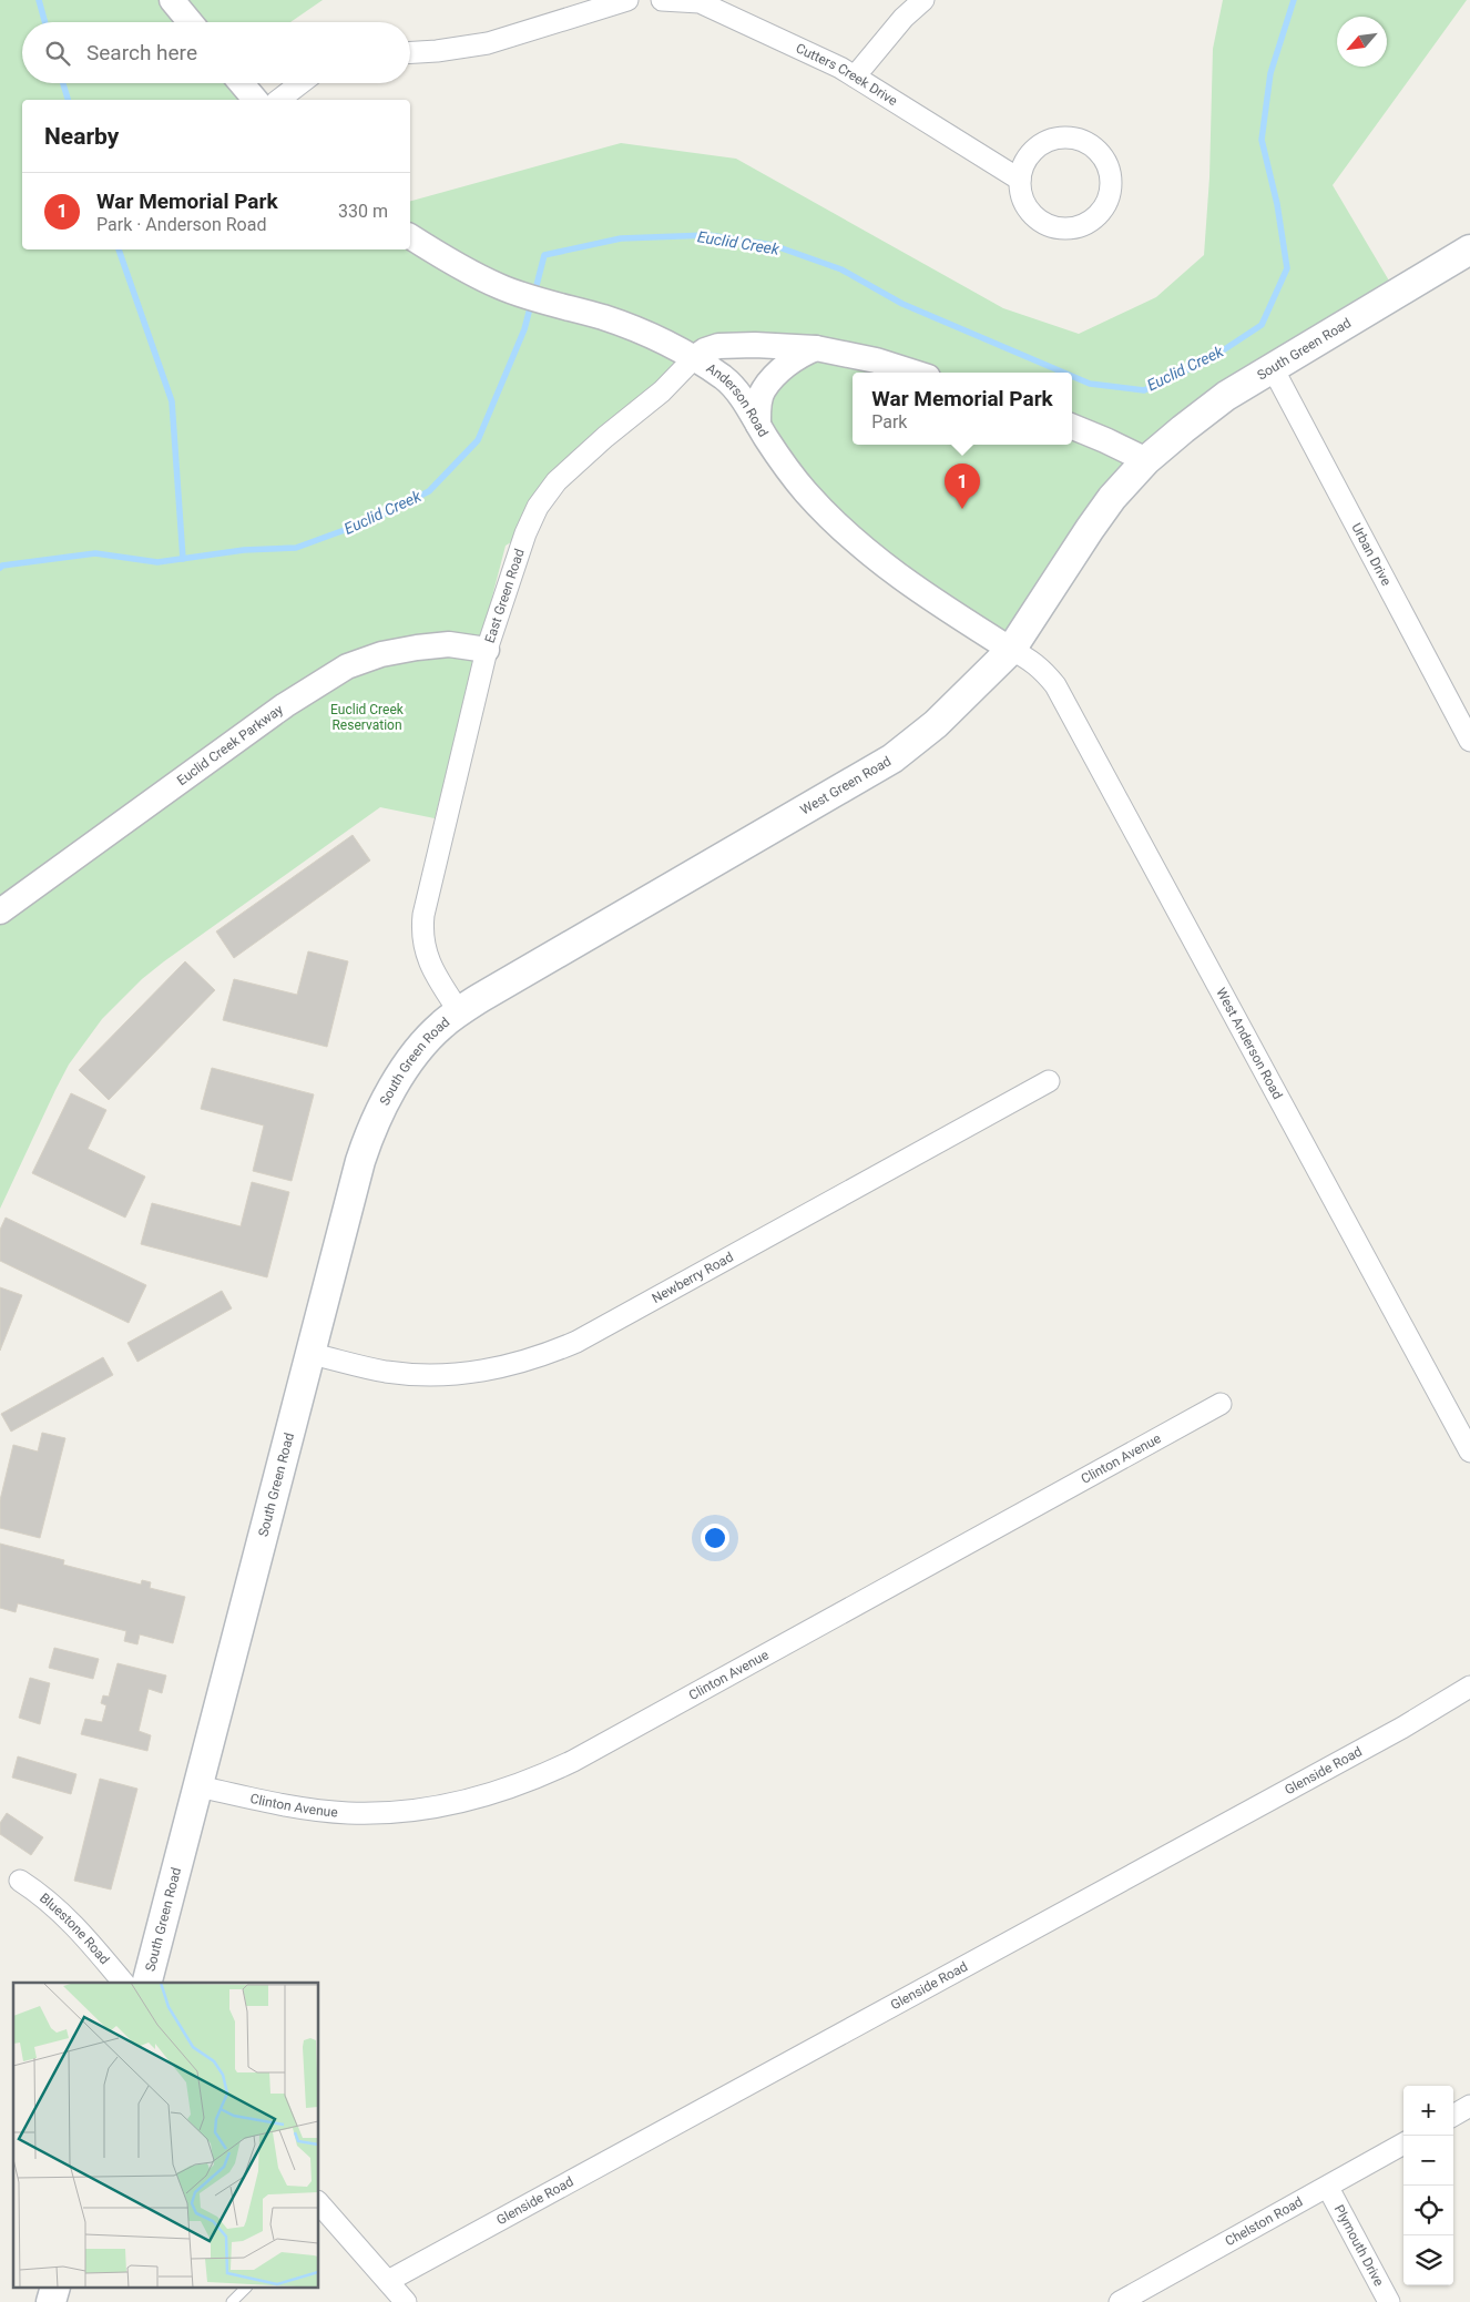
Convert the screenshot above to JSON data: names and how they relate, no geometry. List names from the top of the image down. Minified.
{"streets":{"main road":["South Green Road","West Green Road"],"street":["Cutters Creek Drive","Anderson Road","Urban Drive","East Green Road","Euclid Creek Parkway","West Anderson Road","Newberry Road","Clinton Avenue","Glenside Road","Bluestone Road","Chelston Road","Plymouth Drive"]},"crossings":[["South Green Road","Urban Drive"],["South Green Road","East Green Road"],["South Green Road","West Green Road"],["South Green Road","Newberry Road"],["South Green Road","Clinton Avenue"],["Anderson Road","East Green Road"],["Anderson Road","West Green Road"],["Anderson Road","West Anderson Road"],["East Green Road","Euclid Creek Parkway"],["East Green Road","West Green Road"],["West Green Road","West Anderson Road"],["Chelston Road","Plymouth Drive"]],"water":["Euclid Creek"],"parks":["Euclid Creek Reservation"],"north":"bottom left","page":{"search":"Search here","heading":"Nearby","list":[{"mark":"1","name":"War Memorial Park","note":"Park · Anderson Road","value":"330 m"}],"popup":["War Memorial Park","Park"],"pins":"1","map_buttons":["+","−"]}}
